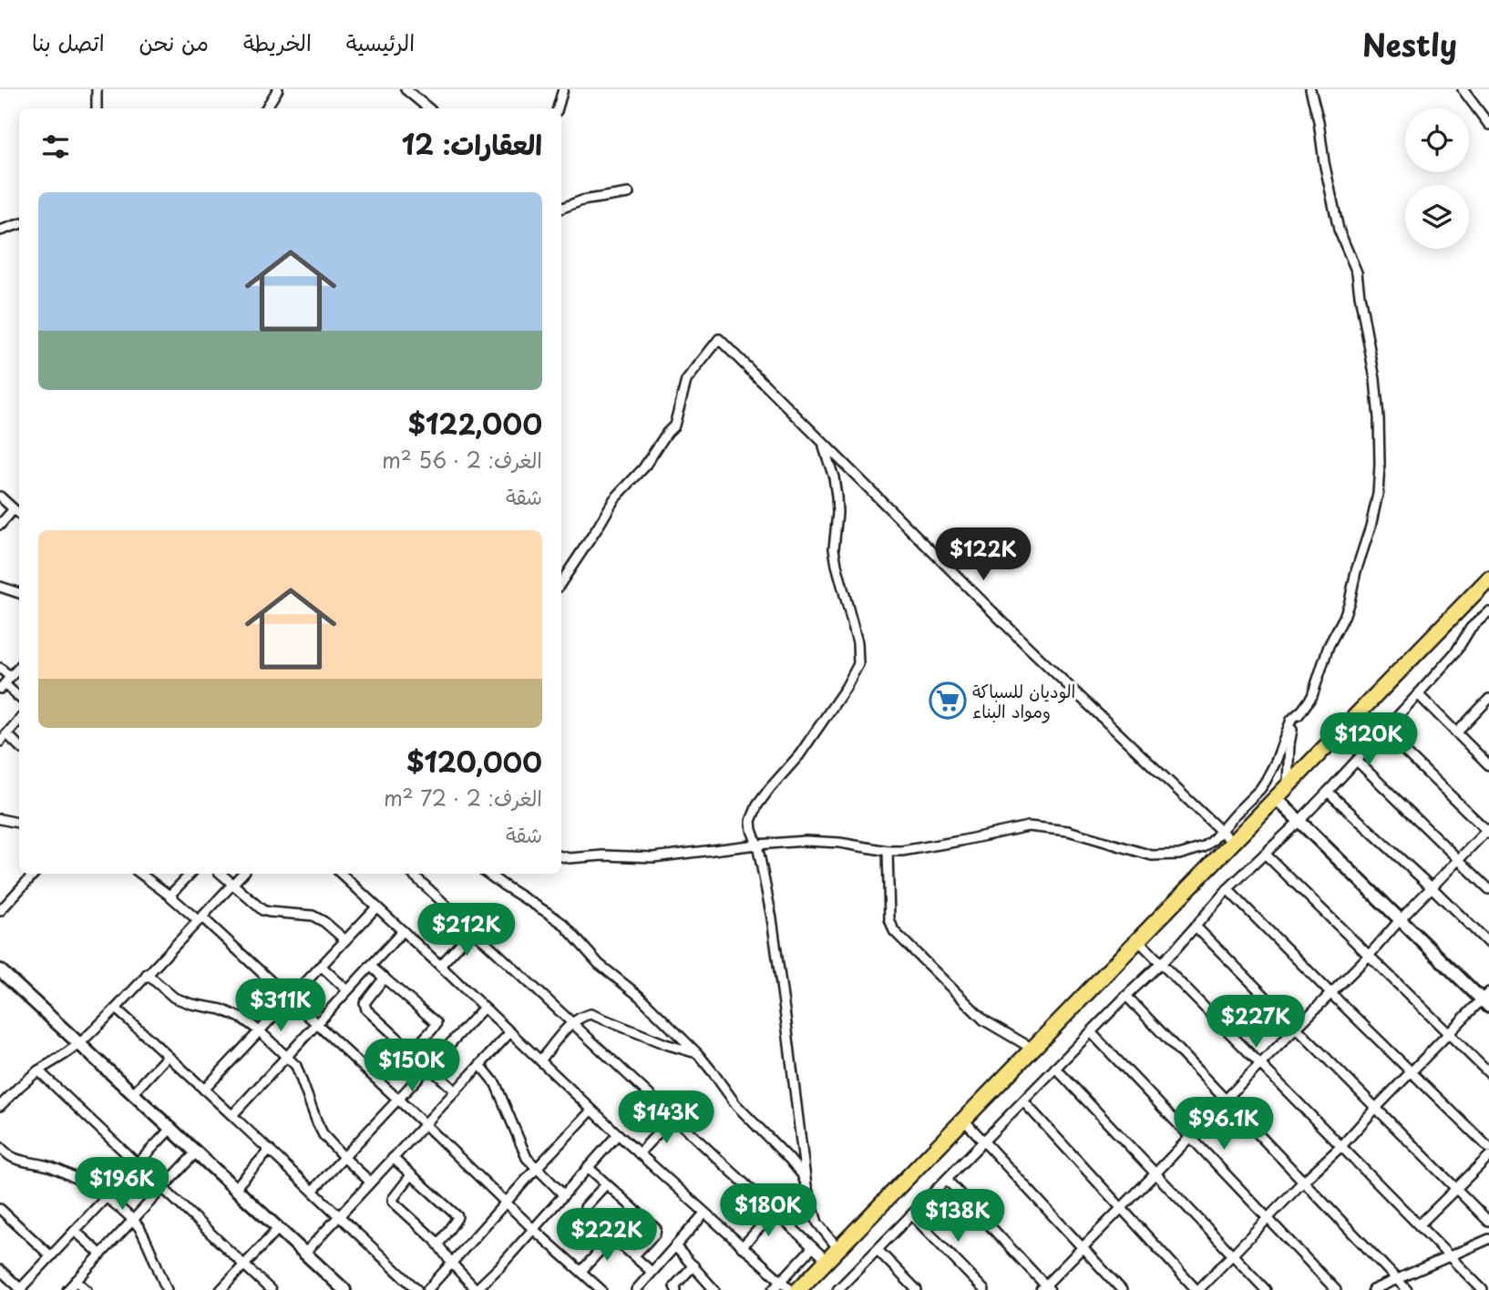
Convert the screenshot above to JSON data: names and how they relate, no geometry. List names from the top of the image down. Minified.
{"places":{"supermarket":["الوديان للسباكة ومواد البناء"]},"page":{"header":"Nestly","nav":["الرئيسية","الخريطة","من نحن","اتصل بنا"],"heading":"العقارات: 12","list":[{"name":"$122,000","note":"الغرف: 2 · 56 m² · شقة"},{"name":"$120,000","note":"الغرف: 2 · 72 m² · شقة"}],"price":["$122K","$120K","$212K","$311K","$227K","$150K","$143K","$96.1K","$196K","$180K","$138K","$222K"]}}
